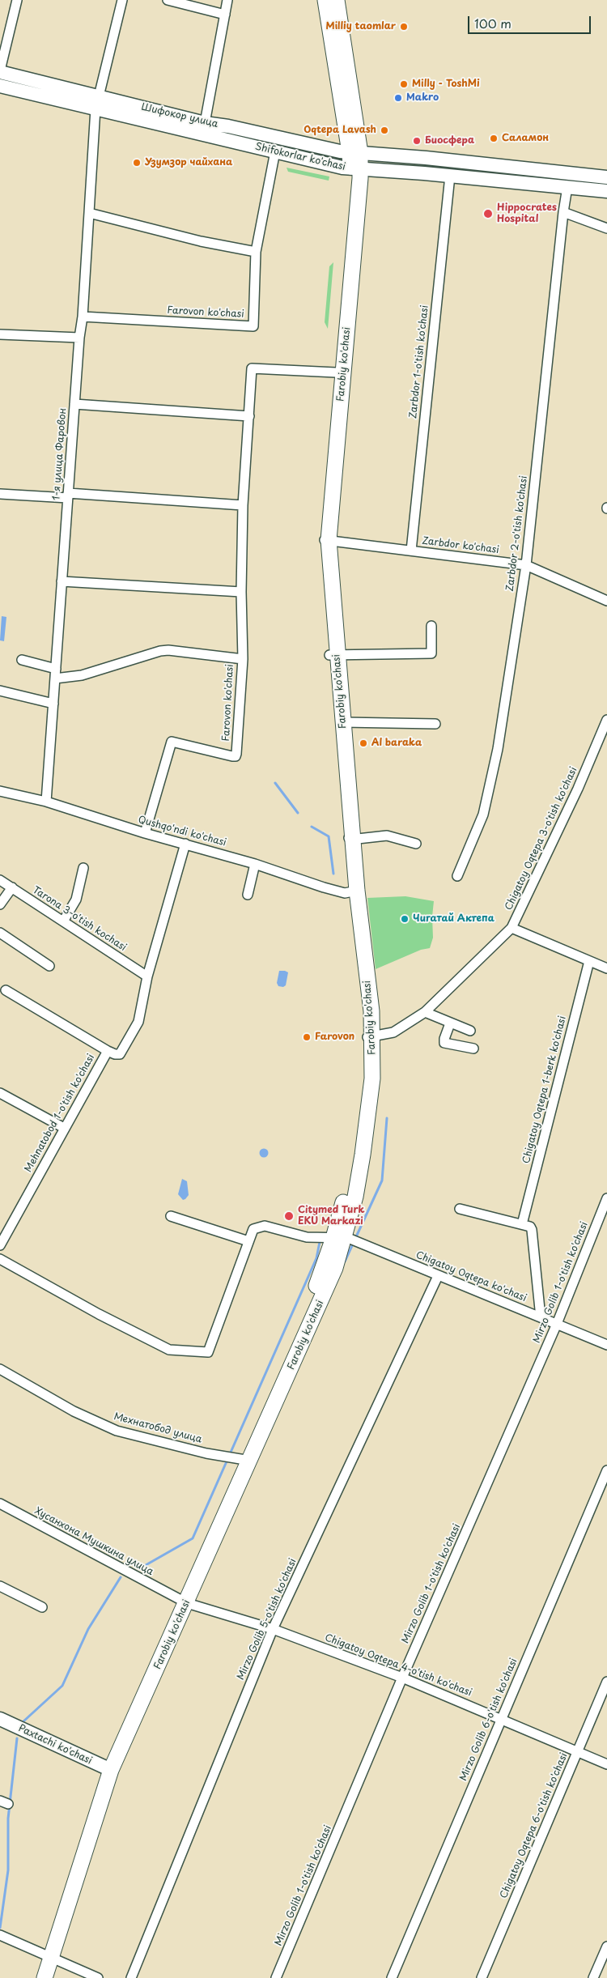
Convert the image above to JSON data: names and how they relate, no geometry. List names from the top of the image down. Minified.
{"streets":{"main road":["Шифокор улица","Shifokorlar ko'chasi","Farobiy ko'chasi","Paxtachi ko'chasi"],"street":["Farovon ko'chasi","Zarbdor 1-o'tish ko'chasi","1-я улица Фаровон","Zarbdor 2-o'tish ko'chasi","Zarbdor ko'chasi","Qushqo'ndi ko'chasi","Chigatoy Oqtepa 3-o'tish ko'chasi","Tarona 3-o'tish kochasi","Chigatoy Oqtepa 1-berk ko'chasi","Mehnatobod 1-o'tish ko'chasi","Chigatoy Oqtepa ko'chasi","Mirzo Golib 1-o'tish ko'chasi","Мехнатобод улица","Хусанхона Мушкина улица","Mirzo Golib 5-o'tish ko'chasi","Chigatoy Oqtepa 4-o'tish ko'chasi","Mirzo Golib 6-o'tish ko'chasi","Chigatoy Oqtepa 6-o'tish ko'chasi"]},"crossings":[["Шифокор улица","Shifokorlar ko'chasi"],["Шифокор улица","Farobiy ko'chasi"],["Шифокор улица","1-я улица Фаровон"],["Shifokorlar ko'chasi","Farovon ko'chasi"],["Shifokorlar ko'chasi","Zarbdor 1-o'tish ko'chasi"],["Shifokorlar ko'chasi","Farobiy ko'chasi"],["Shifokorlar ko'chasi","1-я улица Фаровон"],["Shifokorlar ko'chasi","Zarbdor 2-o'tish ko'chasi"],["Farovon ko'chasi","Farobiy ko'chasi"],["Farovon ko'chasi","1-я улица Фаровон"],["Farovon ko'chasi","Qushqo'ndi ko'chasi"],["Zarbdor 1-o'tish ko'chasi","Zarbdor ko'chasi"],["Farobiy ko'chasi","Zarbdor ko'chasi"],["Farobiy ko'chasi","Qushqo'ndi ko'chasi"],["Farobiy ko'chasi","Chigatoy Oqtepa 3-o'tish ko'chasi"],["Farobiy ko'chasi","Chigatoy Oqtepa ko'chasi"],["Farobiy ko'chasi","Мехнатобод улица"],["Farobiy ko'chasi","Хусанхона Мушкина улица"],["Farobiy ko'chasi","Chigatoy Oqtepa 4-o'tish ko'chasi"],["Farobiy ko'chasi","Paxtachi ko'chasi"],["1-я улица Фаровон","Qushqo'ndi ko'chasi"],["Zarbdor 2-o'tish ko'chasi","Zarbdor ko'chasi"],["Qushqo'ndi ko'chasi","Mehnatobod 1-o'tish ko'chasi"],["Tarona 3-o'tish kochasi","Mehnatobod 1-o'tish ko'chasi"],["Chigatoy Oqtepa ko'chasi","Mirzo Golib 1-o'tish ko'chasi"],["Chigatoy Oqtepa ko'chasi","Mirzo Golib 5-o'tish ko'chasi"],["Mirzo Golib 1-o'tish ko'chasi","Chigatoy Oqtepa 4-o'tish ko'chasi"],["Хусанхона Мушкина улица","Chigatoy Oqtepa 4-o'tish ko'chasi"],["Mirzo Golib 5-o'tish ko'chasi","Chigatoy Oqtepa 4-o'tish ko'chasi"],["Chigatoy Oqtepa 4-o'tish ko'chasi","Mirzo Golib 6-o'tish ko'chasi"],["Chigatoy Oqtepa 4-o'tish ko'chasi","Chigatoy Oqtepa 6-o'tish ko'chasi"]],"places":["Milliy taomlar","Milly - ToshMi","Makro","Oqtepa Lavash","Саламон","Биосфера","Узумзор чайхана","Hippocrates Hospital","Al baraka","Чигатай Актепа","Farovon","Citymed Turk EKU Markazi"],"scale_bar":"100 m"}
